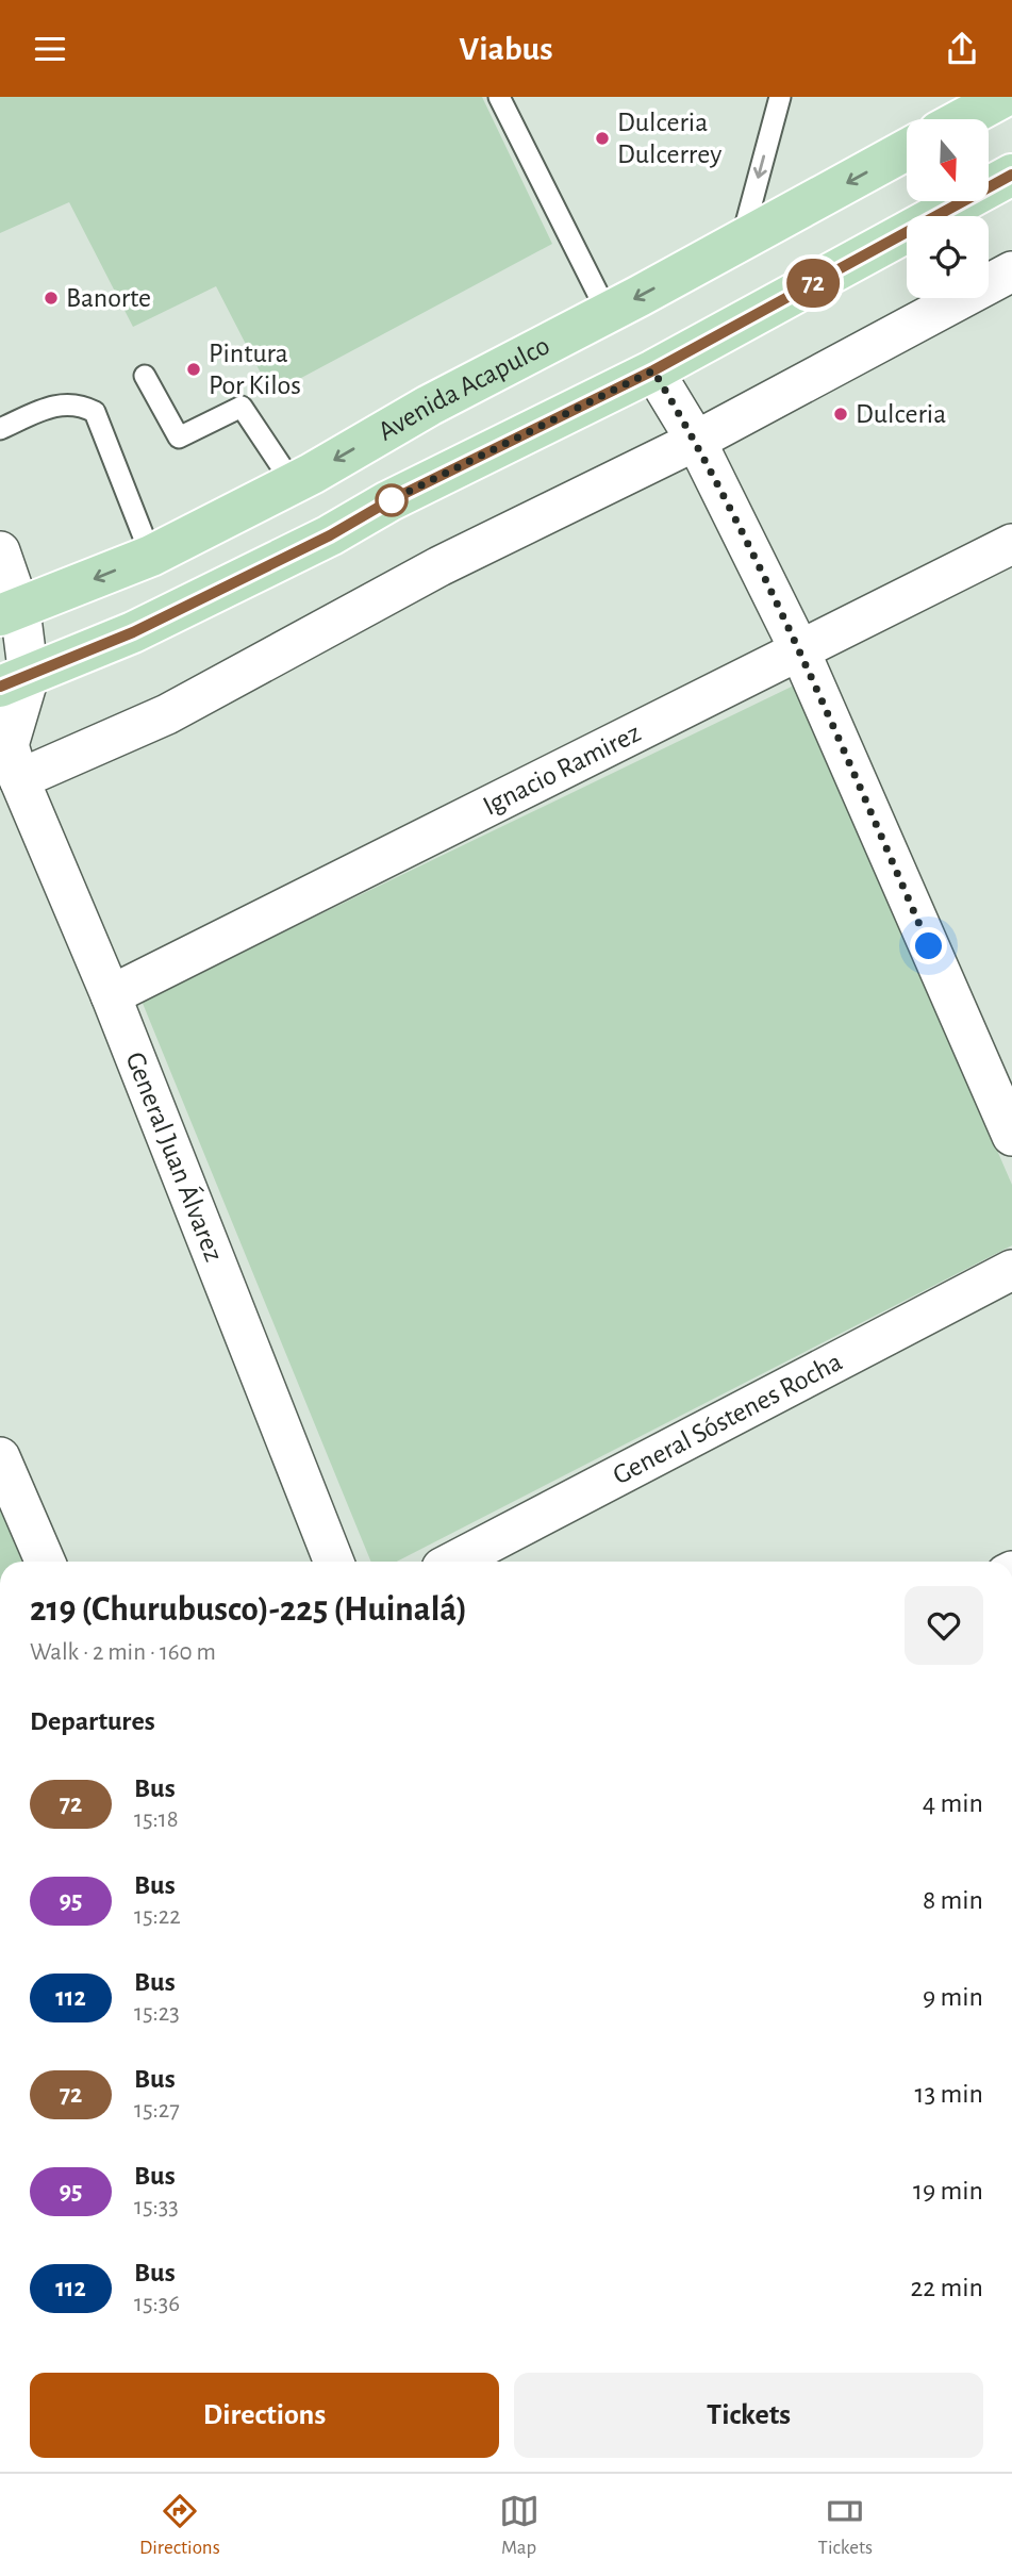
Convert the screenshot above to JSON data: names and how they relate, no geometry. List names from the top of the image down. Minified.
{"streets":{"main road":["Avenida Acapulco"],"street":["Ignacio Ramirez","General Juan Álvarez","General Sóstenes Rocha"]},"crossings":[["Ignacio Ramirez","General Juan Álvarez"]],"places":["Dulceria Dulcerrey","Banorte","Pintura Por Kilos","Dulceria"],"lines":["bus line 72"],"north":"bottom","page":{"header":"Viabus","on_map":"72","heading":[["219 (Churubusco)-225 (Huinalá)","Walk · 2 min · 160 m"],"Departures"],"list":[{"mark":"72","name":"Bus","note":"15:18","value":"4 min"},{"mark":"95","name":"Bus","note":"15:22","value":"8 min"},{"mark":"112","name":"Bus","note":"15:23","value":"9 min"},{"mark":"72","name":"Bus","note":"15:27","value":"13 min"},{"mark":"95","name":"Bus","note":"15:33","value":"19 min"},{"mark":"112","name":"Bus","note":"15:36","value":"22 min"}],"buttons":["Directions","Tickets"],"tabs":["Directions","Map","Tickets"]}}
